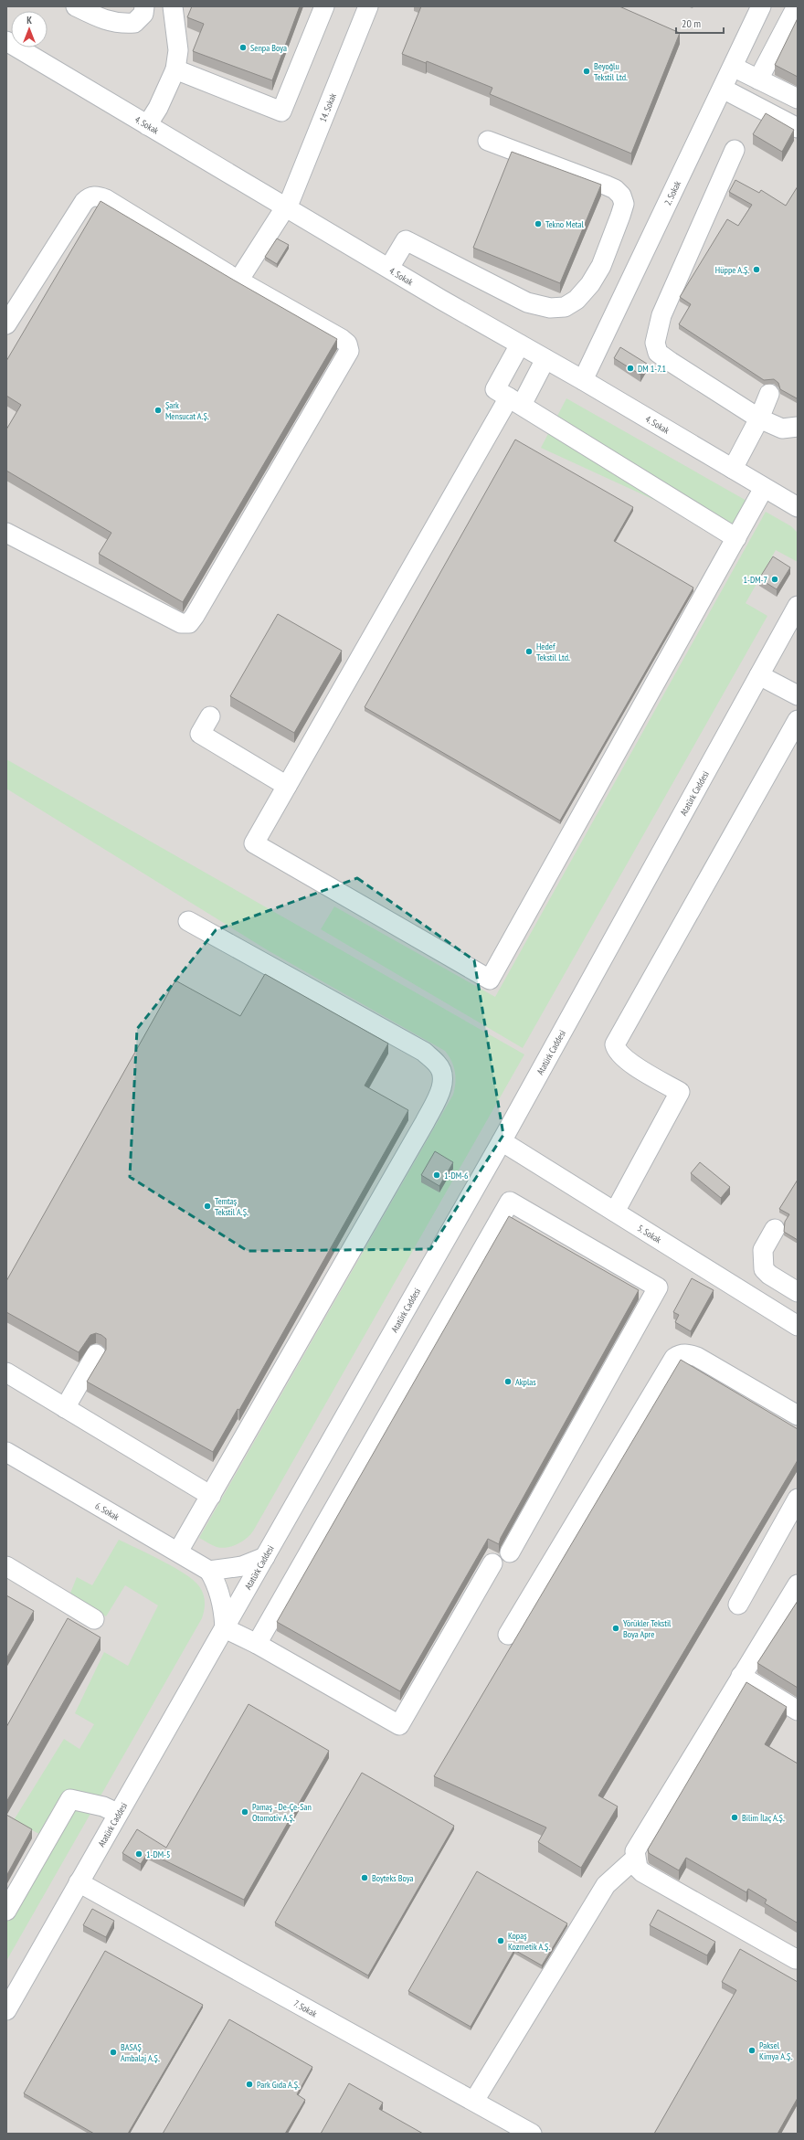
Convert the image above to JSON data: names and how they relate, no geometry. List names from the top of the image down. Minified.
{"streets":{"street":["14. Sokak","4. Sokak","2. Sokak","Atatürk Caddesi","5. Sokak","6. Sokak","7. Sokak"]},"crossings":[["14. Sokak","4. Sokak"],["4. Sokak","2. Sokak"],["Atatürk Caddesi","5. Sokak"],["Atatürk Caddesi","7. Sokak"]],"places":["Senpa Boya","Beyoğlu Tekstil Ltd.","Tekno Metal","Hüppe A.Ş.","DM 1-7.1","Şark Mensucat A.Ş.","1-DM-7","Hedef Tekstil Ltd.","1-DM-6","Temtaş Tekstil A.Ş.","Akplas","Yörükler Tekstil Boya Apre","Pamaş - De-Çe-San Otomotiv A.Ş.","Bilim İlaç A.Ş.","1-DM-5","Boyteks Boya","Kopaş Kozmetik A.Ş.","Paksel Kimya A.Ş.","BASAŞ Ambalaj A.Ş.","Park Gıda A.Ş."],"scale_bar":"20 m","north":"top"}
